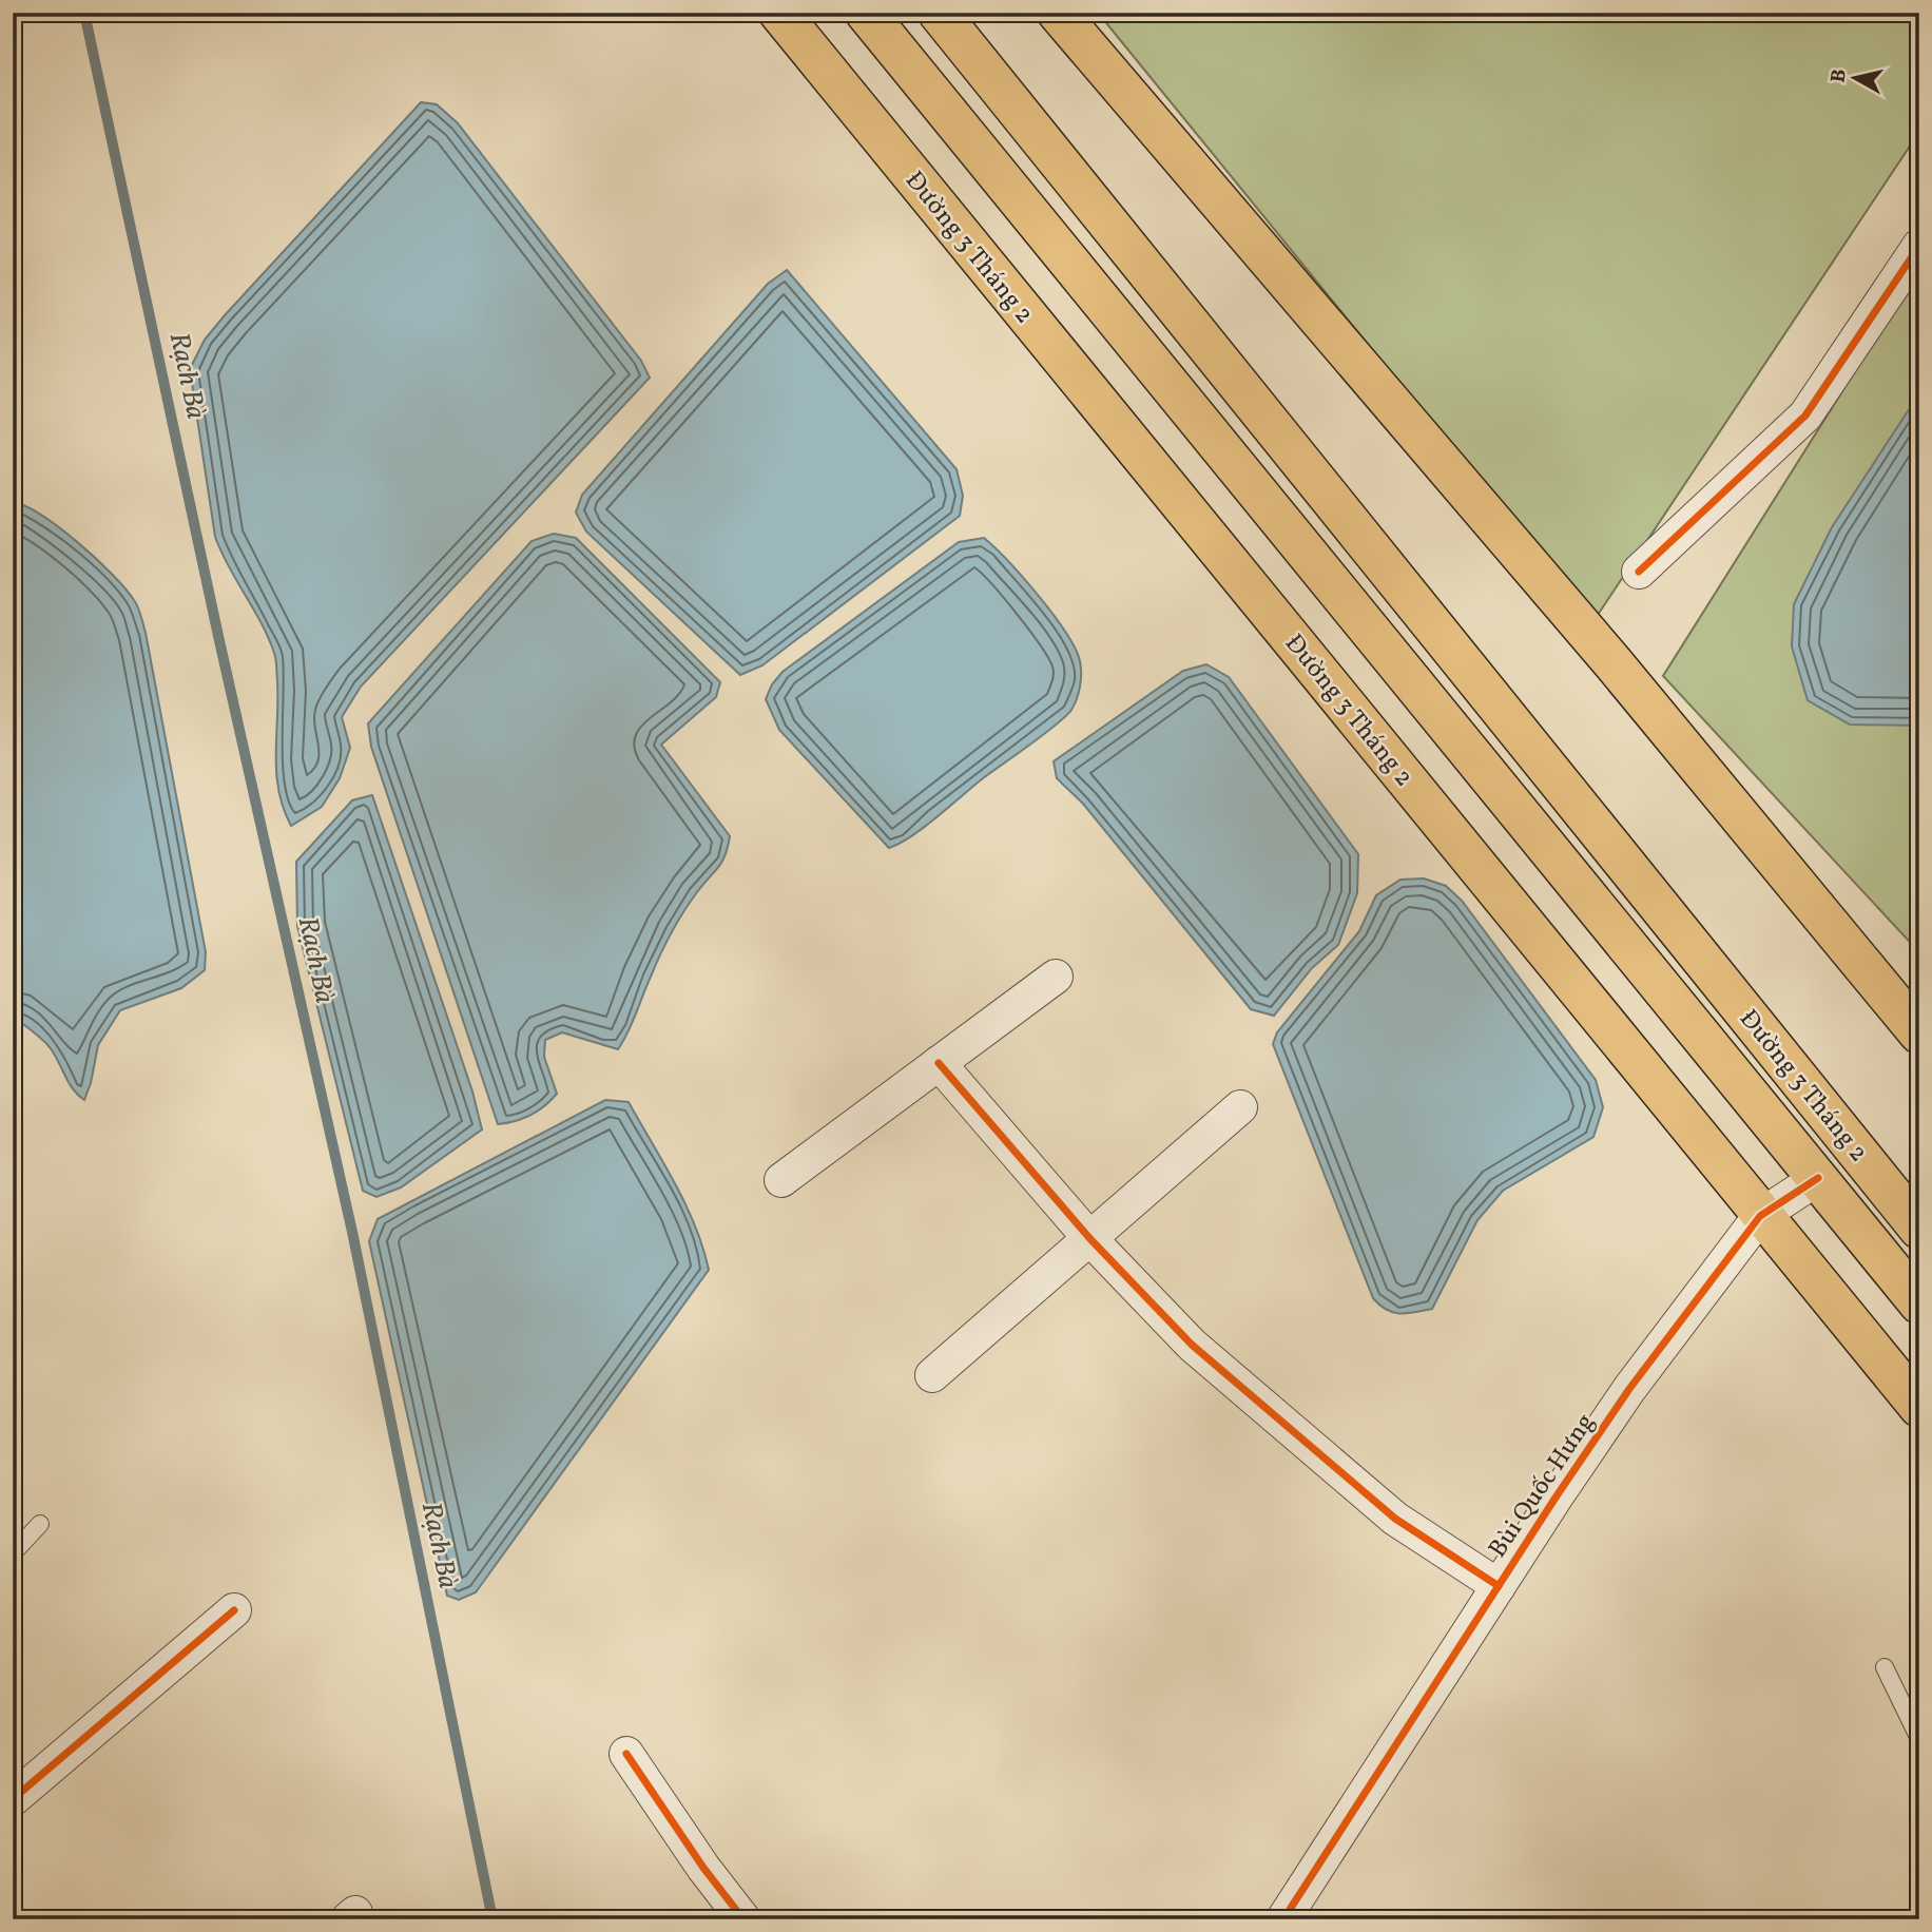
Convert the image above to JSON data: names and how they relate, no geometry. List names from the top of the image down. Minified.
{"streets":{"main road":["Đường 3 Tháng 2"],"street":["Bùi Quốc Hưng"]},"crossings":[["Đường 3 Tháng 2","Bùi Quốc Hưng"]],"water":["Rạch Bà"],"north":"left"}
